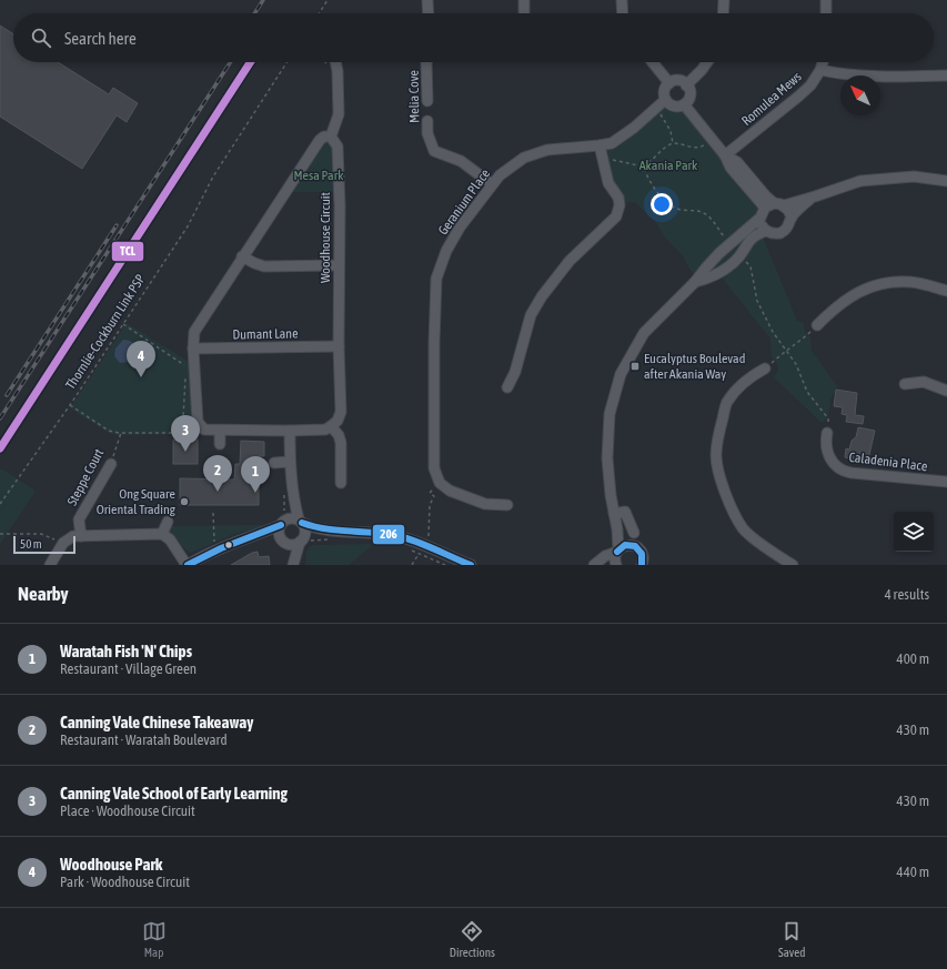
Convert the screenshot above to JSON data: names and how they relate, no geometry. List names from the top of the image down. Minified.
{"streets":{"street":["Melia Cove","Romulea Mews","Geranium Place","Woodhouse Circuit","Dumant Lane","Caladenia Place","Steppe Court"],"path":["Thornlie-Cockburn Link PSP"]},"crossings":[["Melia Cove","Geranium Place"],["Woodhouse Circuit","Dumant Lane"]],"parks":["Akania Park","Mesa Park"],"places":{"transit":["Eucalyptus Boulevad after Akania Way"],"other":["Ong Square Oriental Trading"]},"lines":["transit line TCL","transit line 206"],"scale_bar":"50 m","north":"top left","page":{"search":"Search here","pins":["4","3","2","1"],"scale":"50 m","heading":["Nearby","4 results"],"list":[{"mark":"1","name":"Waratah Fish 'N' Chips","note":"Restaurant · Village Green","value":"400 m"},{"mark":"2","name":"Canning Vale Chinese Takeaway","note":"Restaurant · Waratah Boulevard","value":"430 m"},{"mark":"3","name":"Canning Vale School of Early Learning","note":"Place · Woodhouse Circuit","value":"430 m"},{"mark":"4","name":"Woodhouse Park","note":"Park · Woodhouse Circuit","value":"440 m"}],"nav":["Map","Directions","Saved"]}}
